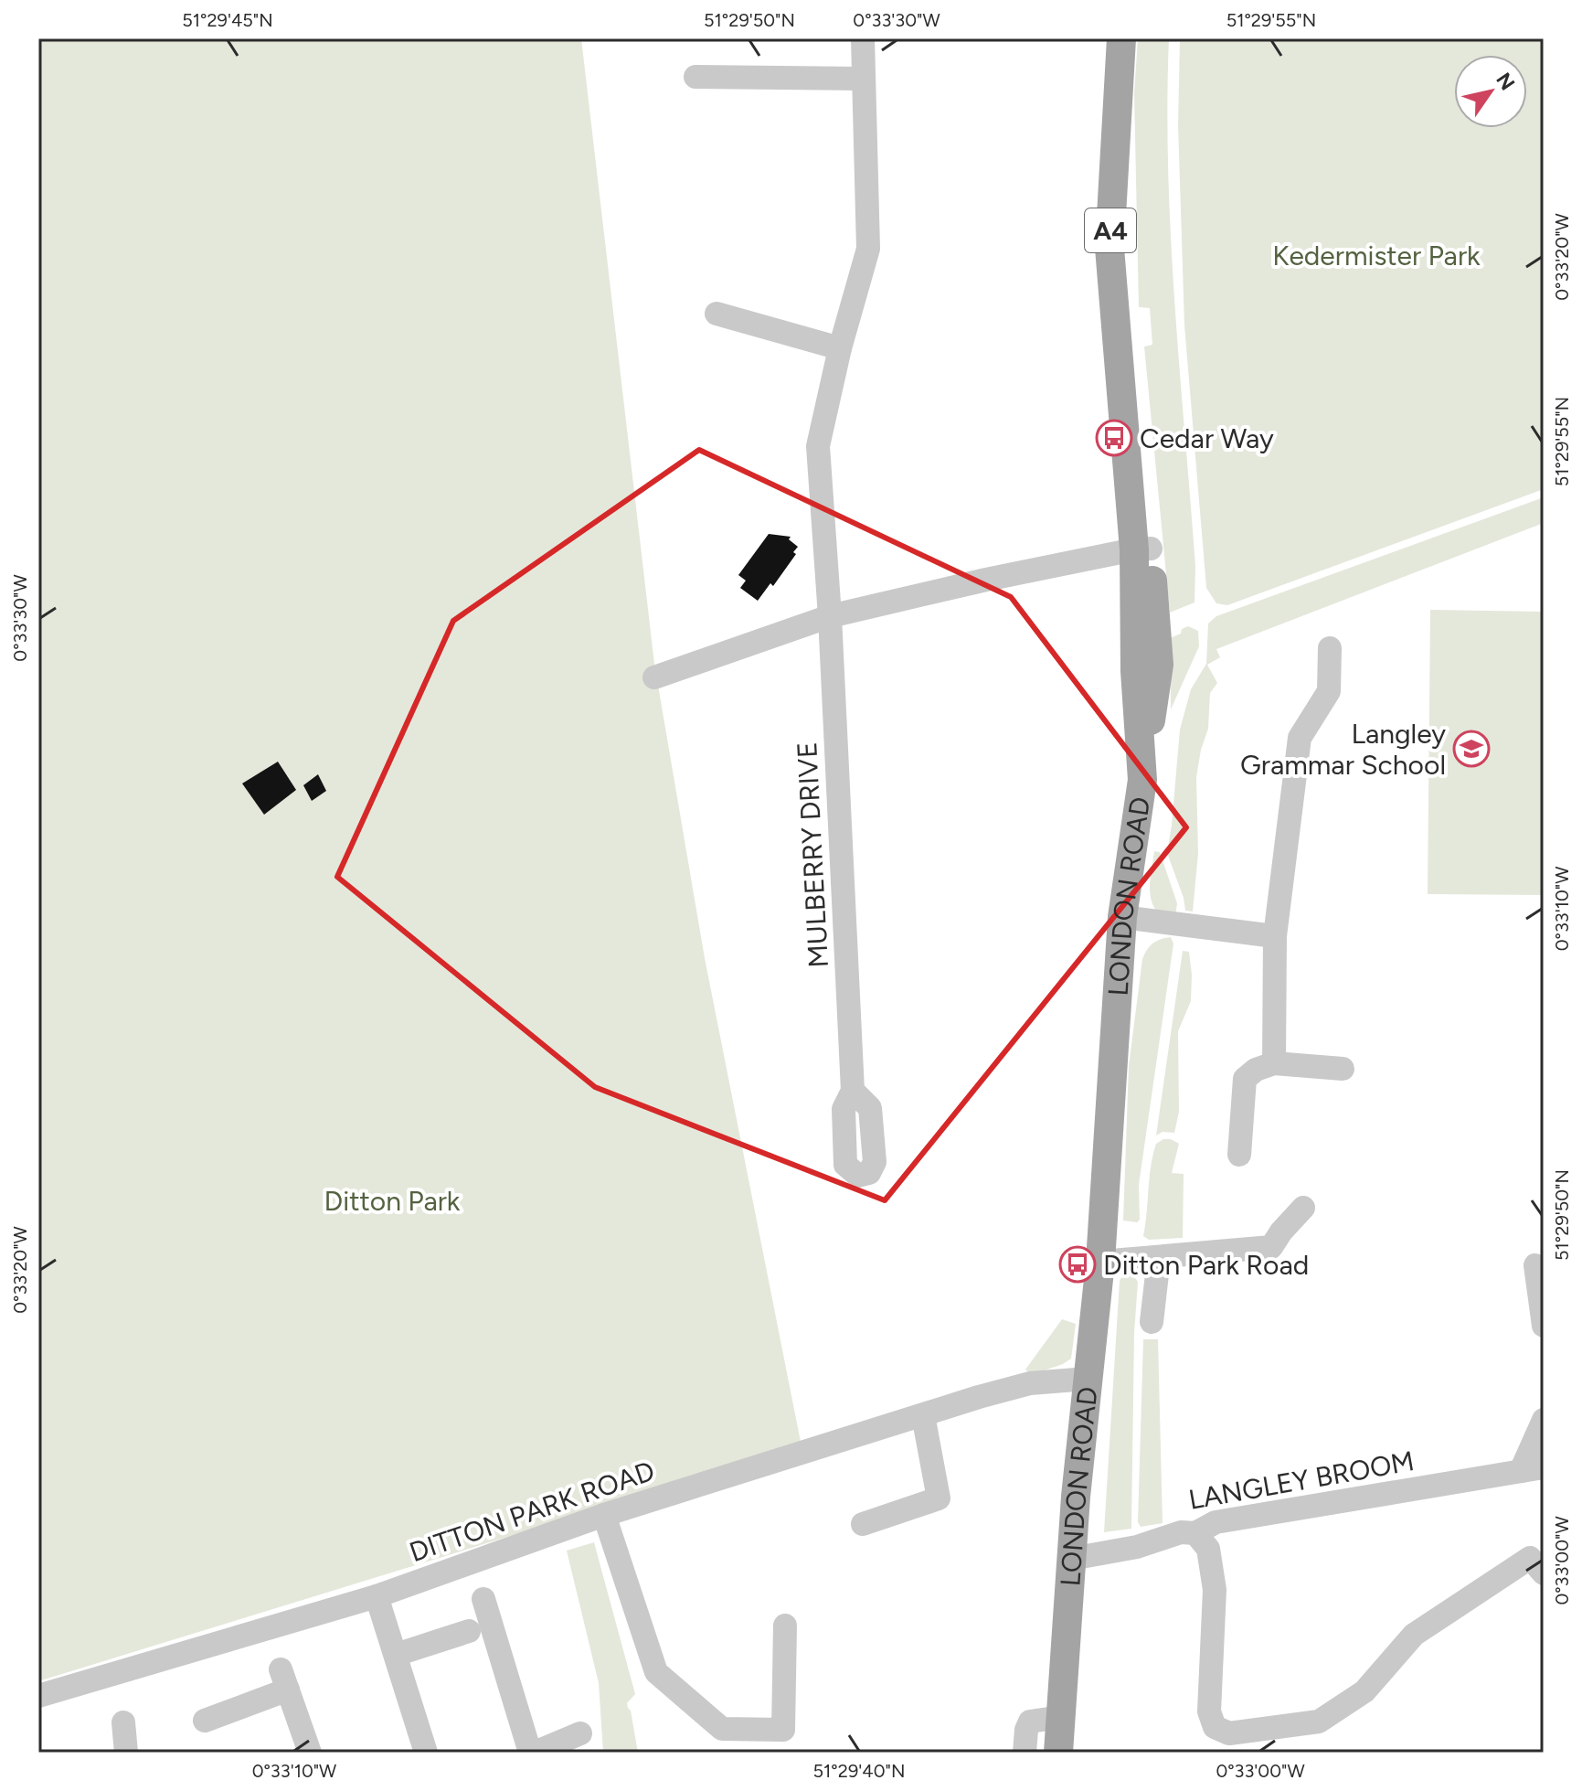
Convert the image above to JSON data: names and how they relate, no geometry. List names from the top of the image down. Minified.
{"streets":{"main road":["A4","LONDON ROAD"],"street":["MULBERRY DRIVE","LANGLEY BROOM","DITTON PARK ROAD"]},"crossings":[["LONDON ROAD","LANGLEY BROOM"],["LONDON ROAD","DITTON PARK ROAD"]],"parks":["Kedermister Park","Ditton Park"],"places":{"bus stop":["Cedar Way","Ditton Park Road"],"school or university":["Langley Grammar School"]},"north":"top right","coordinates":["51°29'45\"N","51°29'50\"N","0°33'30\"W","51°29'55\"N","0°33'20\"W","0°33'10\"W","0°33'00\"W","51°29'40\"N"]}
